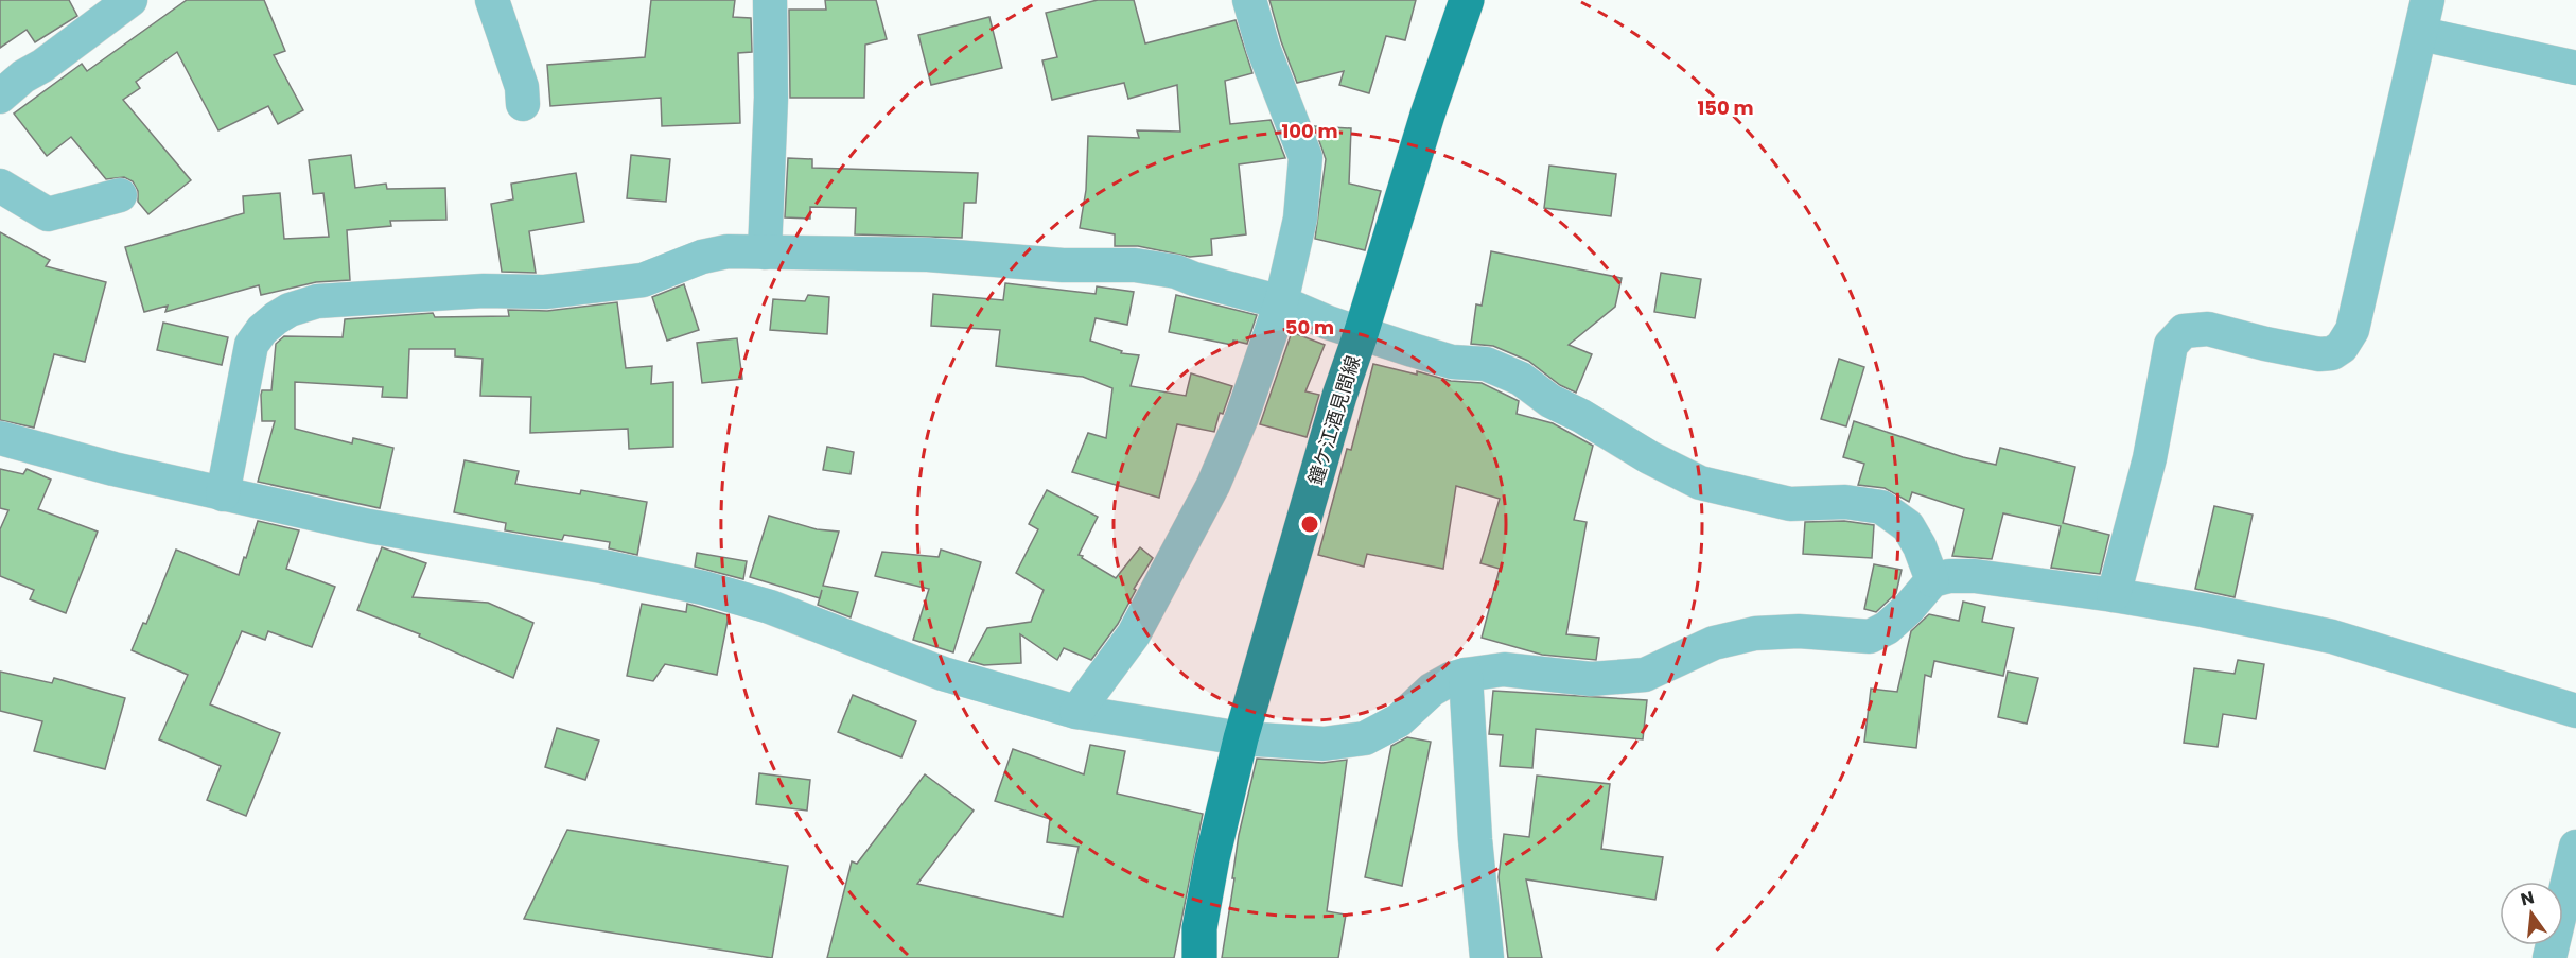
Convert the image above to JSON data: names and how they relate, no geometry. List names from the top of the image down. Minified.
{"streets":{"main road":["鐘ケ江酒見間線"]},"north":"top","rings":["150 m","100 m","50 m"]}
